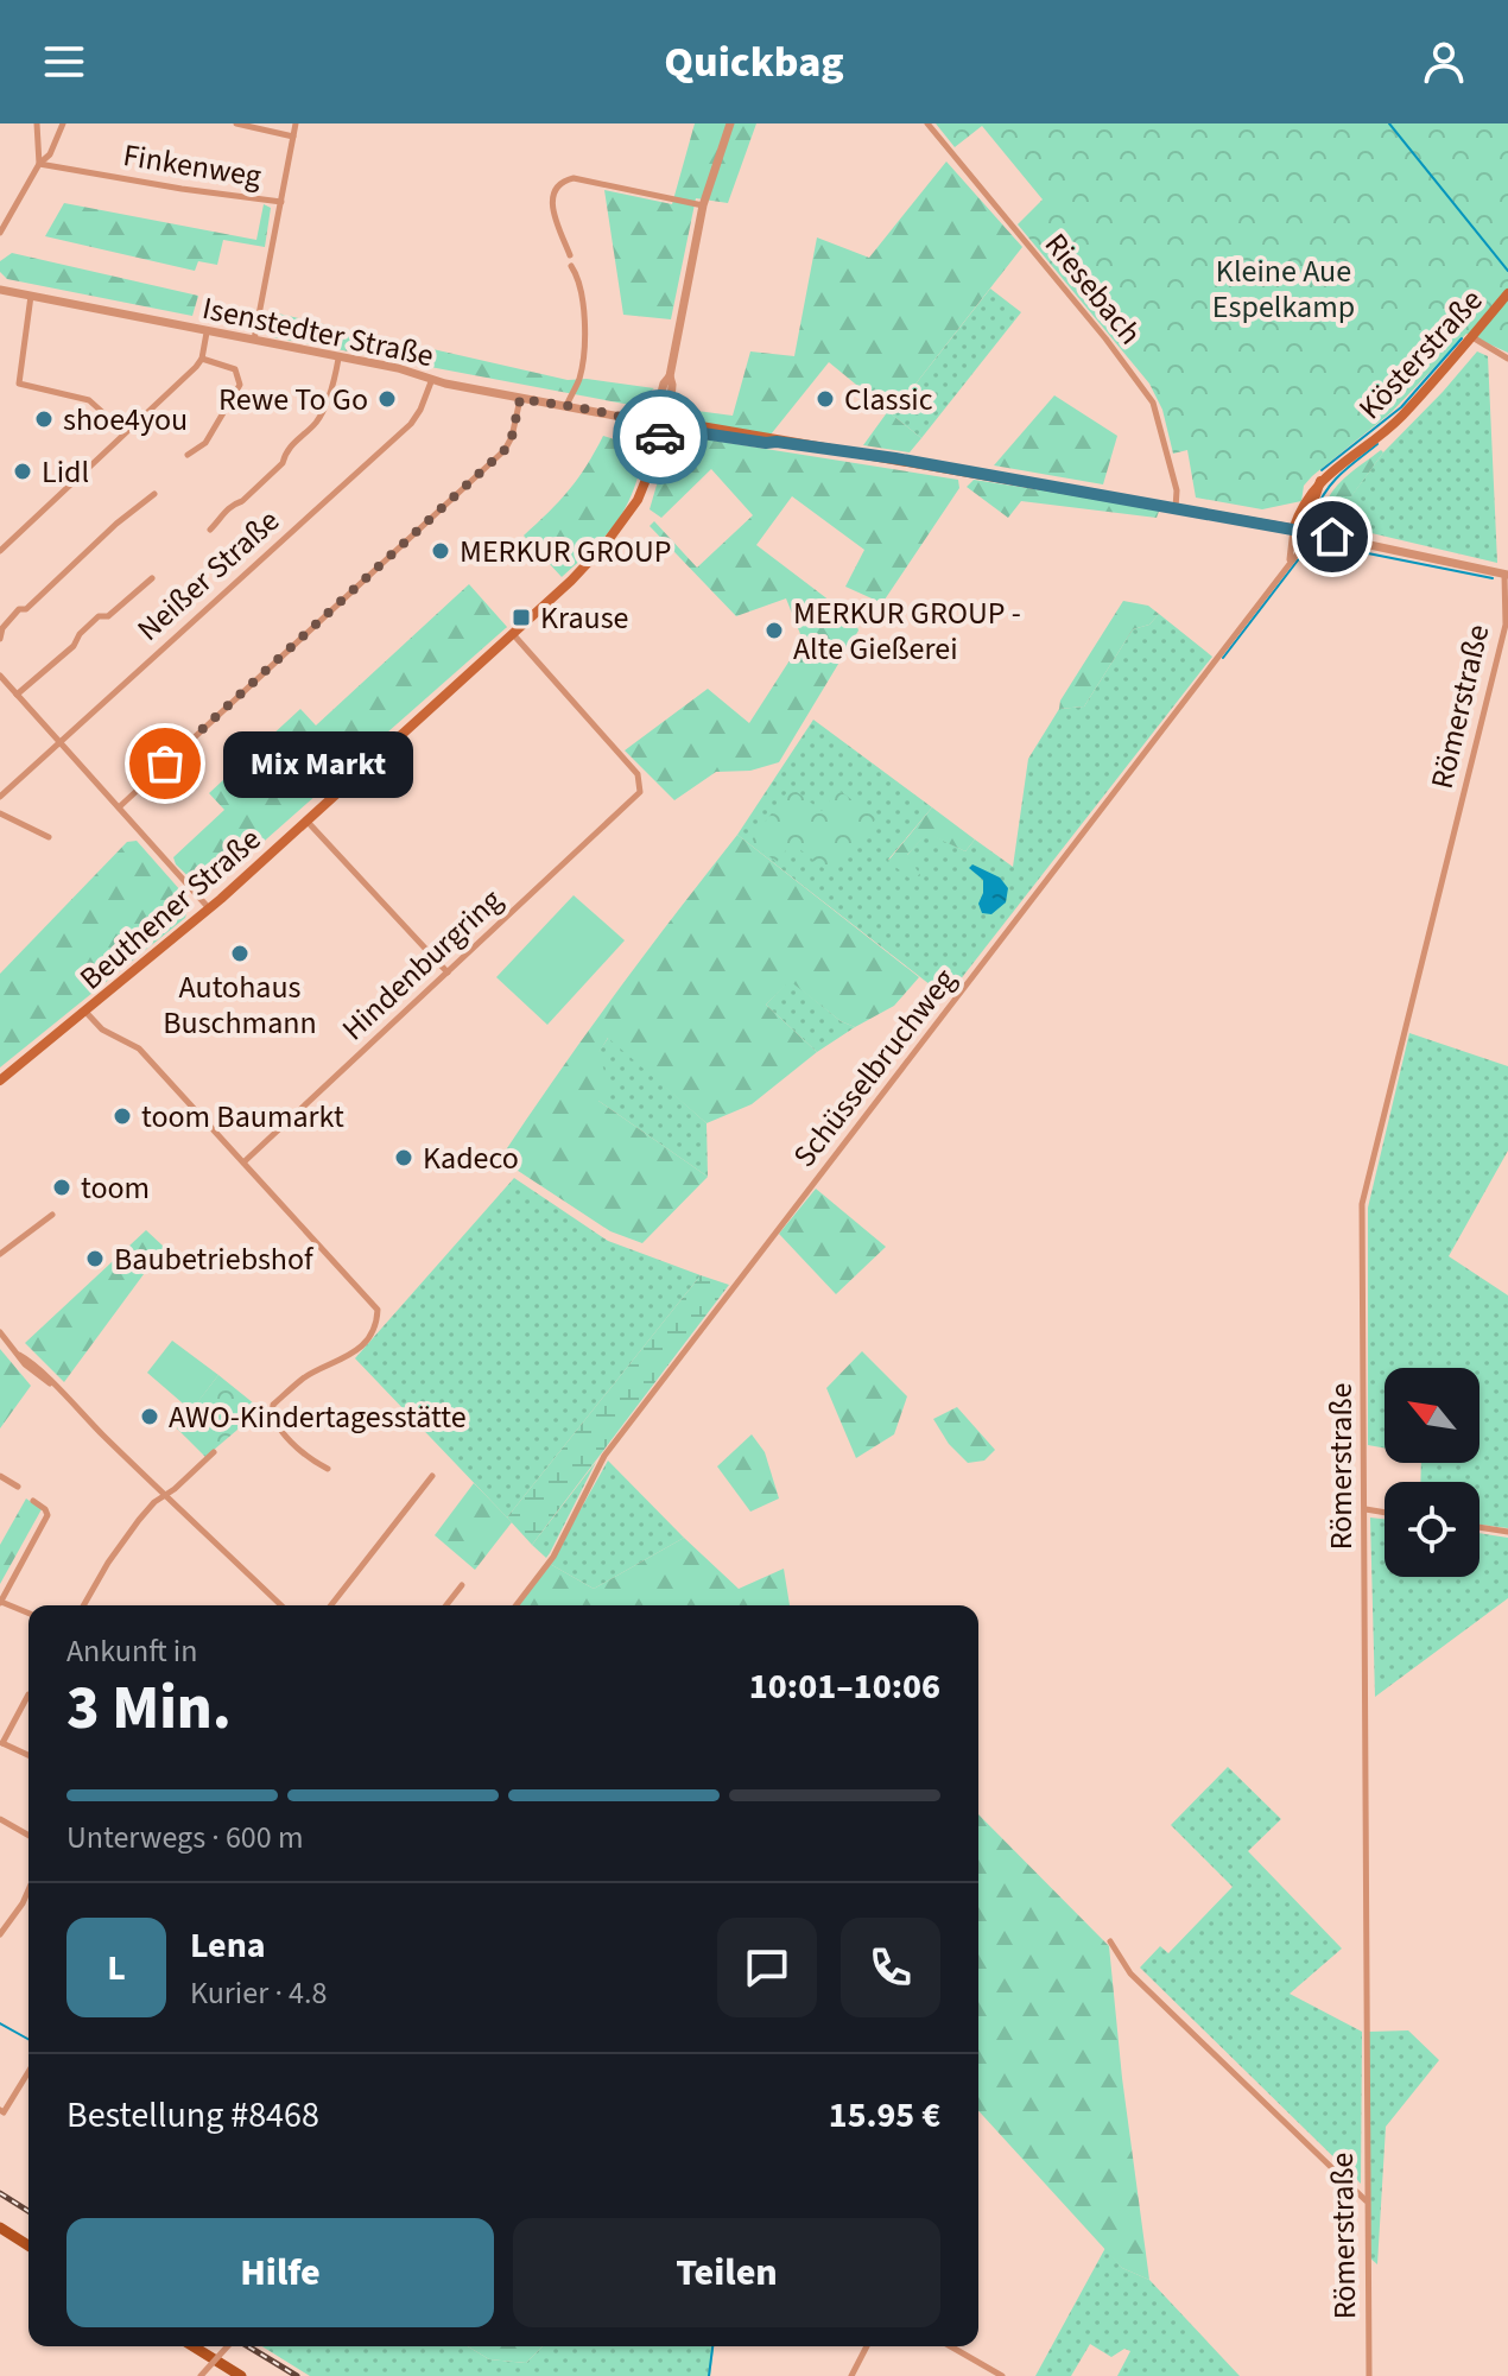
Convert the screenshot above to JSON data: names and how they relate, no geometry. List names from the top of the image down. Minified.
{"streets":{"main road":["Kösterstraße","Beuthener Straße"],"street":["Finkenweg","Riesebach","Isenstedter Straße","Neißer Straße","Römerstraße","Hindenburgring","Schüsselbruchweg"]},"crossings":[["Isenstedter Straße","Neißer Straße"],["Isenstedter Straße","Beuthener Straße"],["Kösterstraße","Schüsselbruchweg"],["Beuthener Straße","Hindenburgring"]],"parks":["Kleine Aue Espelkamp"],"places":{"other":["Rewe To Go","Classic","shoe4you","Lidl","MERKUR GROUP","MERKUR GROUP - Alte Gießerei","Mix Markt","Autohaus Buschmann","toom Baumarkt","Kadeco","toom","Baubetriebshof","AWO-Kindertagesstätte"],"transit":["Krause"]},"north":"top left","page":{"header":"Quickbag","bubble":"Mix Markt","heading":["3 Min.","Ankunft in","10:01–10:06"],"panel":["Lena","Kurier · 4.8","Bestellung #8468","15.95 €"],"bar":"Unterwegs · 600 m","round":"L","buttons":["Hilfe","Teilen"]}}
